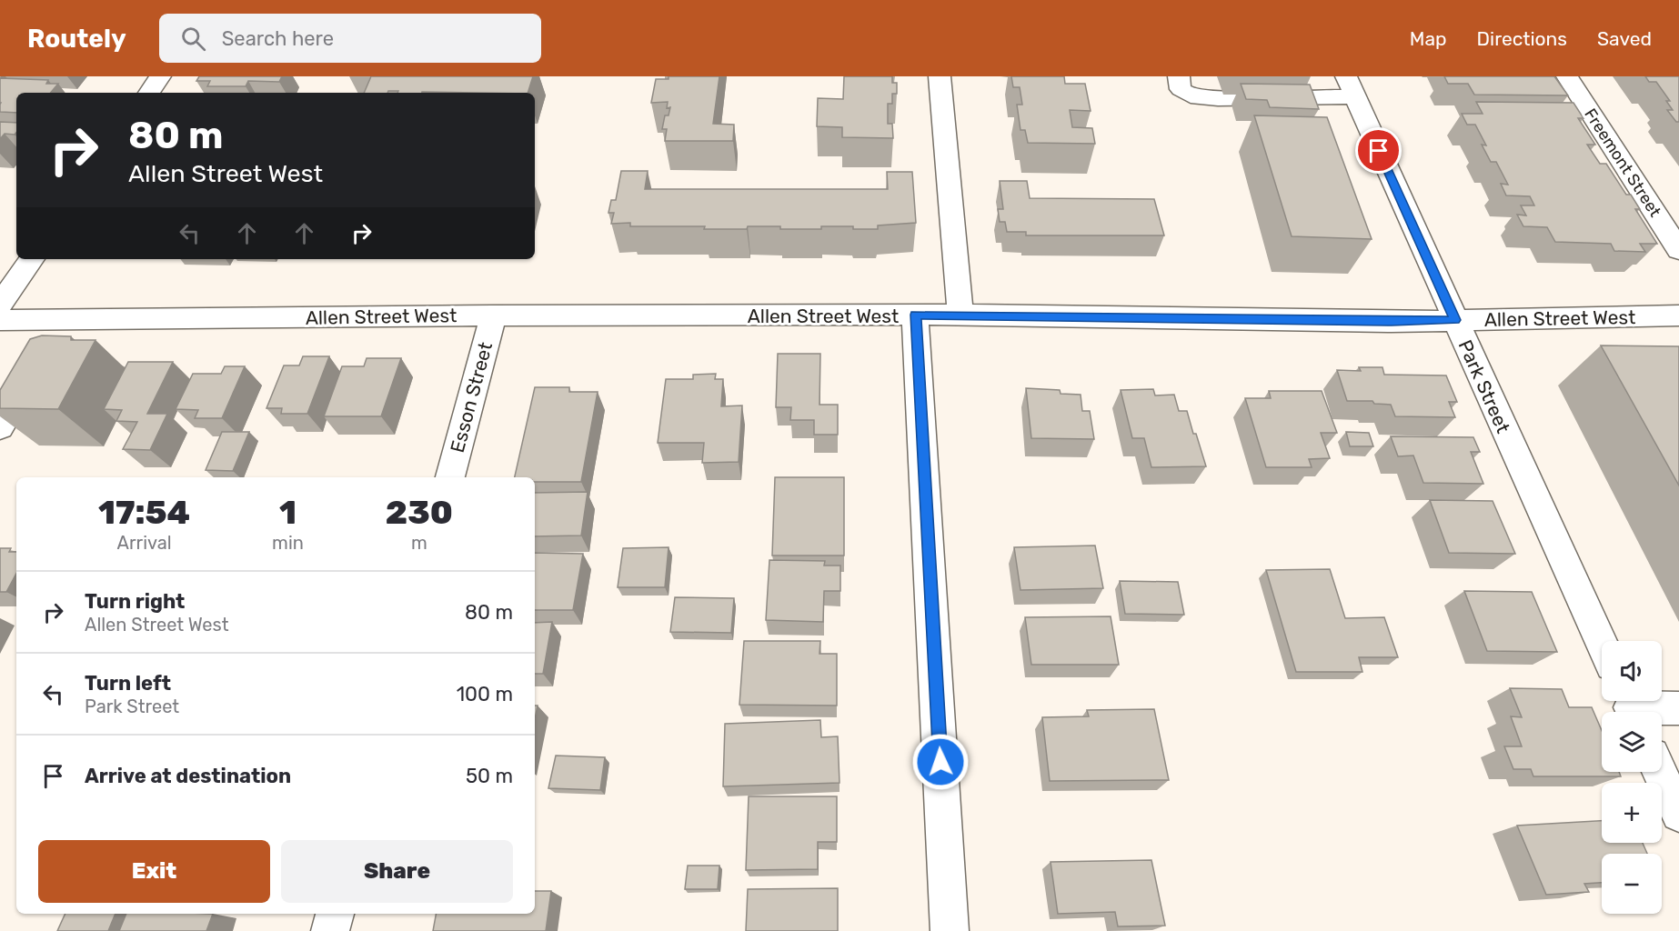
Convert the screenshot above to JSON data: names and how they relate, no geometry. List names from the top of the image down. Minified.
{"streets":{"street":["Freemont Street","Allen Street West","Park Street","Esson Street"]},"crossings":[["Allen Street West","Park Street"],["Allen Street West","Esson Street"]],"page":{"header":"Routely","search":"Search here","nav":["Map","Directions","Saved"],"turn":["80 m","Allen Street West"],"eta":["17:54","Arrival","1","min","230","m"],"list":[{"name":"Turn right","note":"Allen Street West","value":"80 m"},{"name":"Turn left","note":"Park Street","value":"100 m"},{"name":"Arrive at destination","value":"50 m"}],"map_buttons":["+","−"],"buttons":["Exit","Share"]}}
